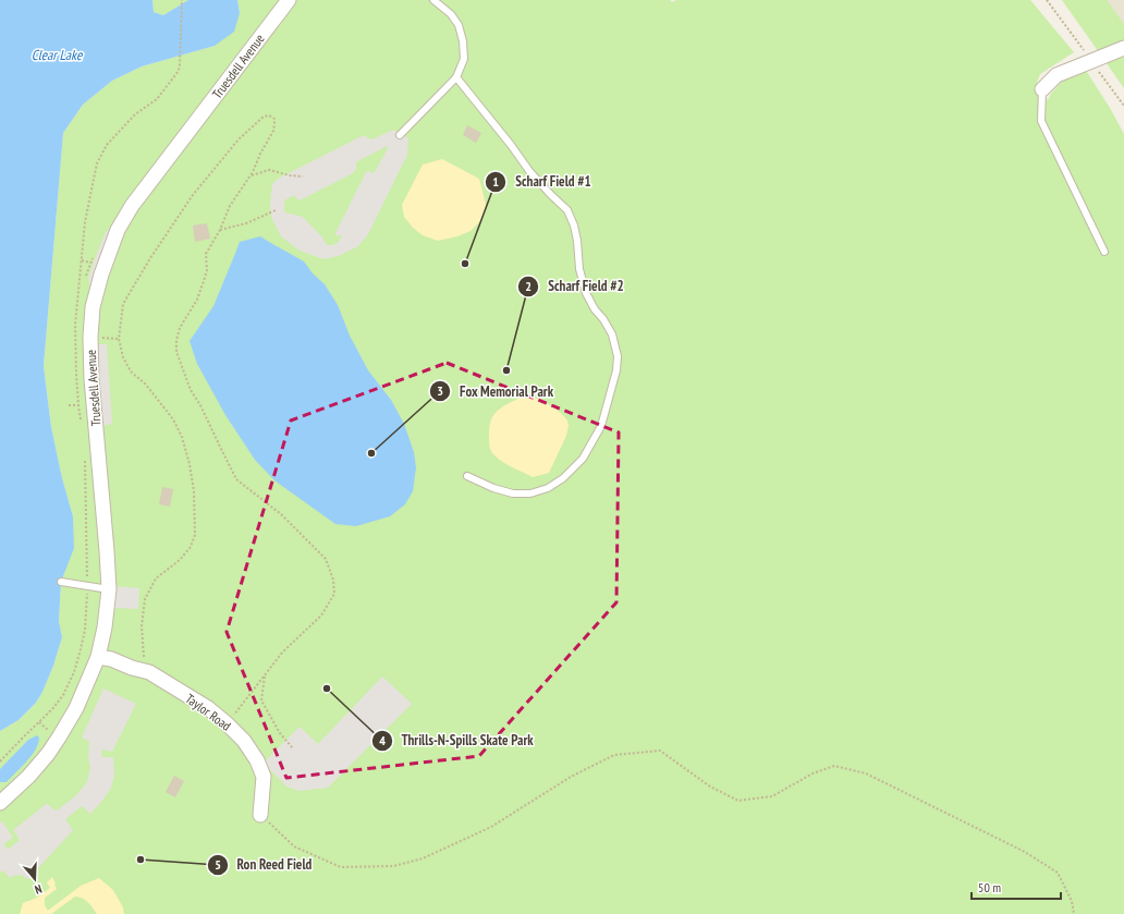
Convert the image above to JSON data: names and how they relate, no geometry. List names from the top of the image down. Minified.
{"streets":{"street":["Truesdell Avenue","Taylor Road"]},"crossings":[["Truesdell Avenue","Taylor Road"]],"water":["Clear Lake"],"places":["Scharf Field #1","Scharf Field #2","Fox Memorial Park","Thrills-N-Spills Skate Park","Ron Reed Field"],"scale_bar":"50 m","north":"bottom"}
